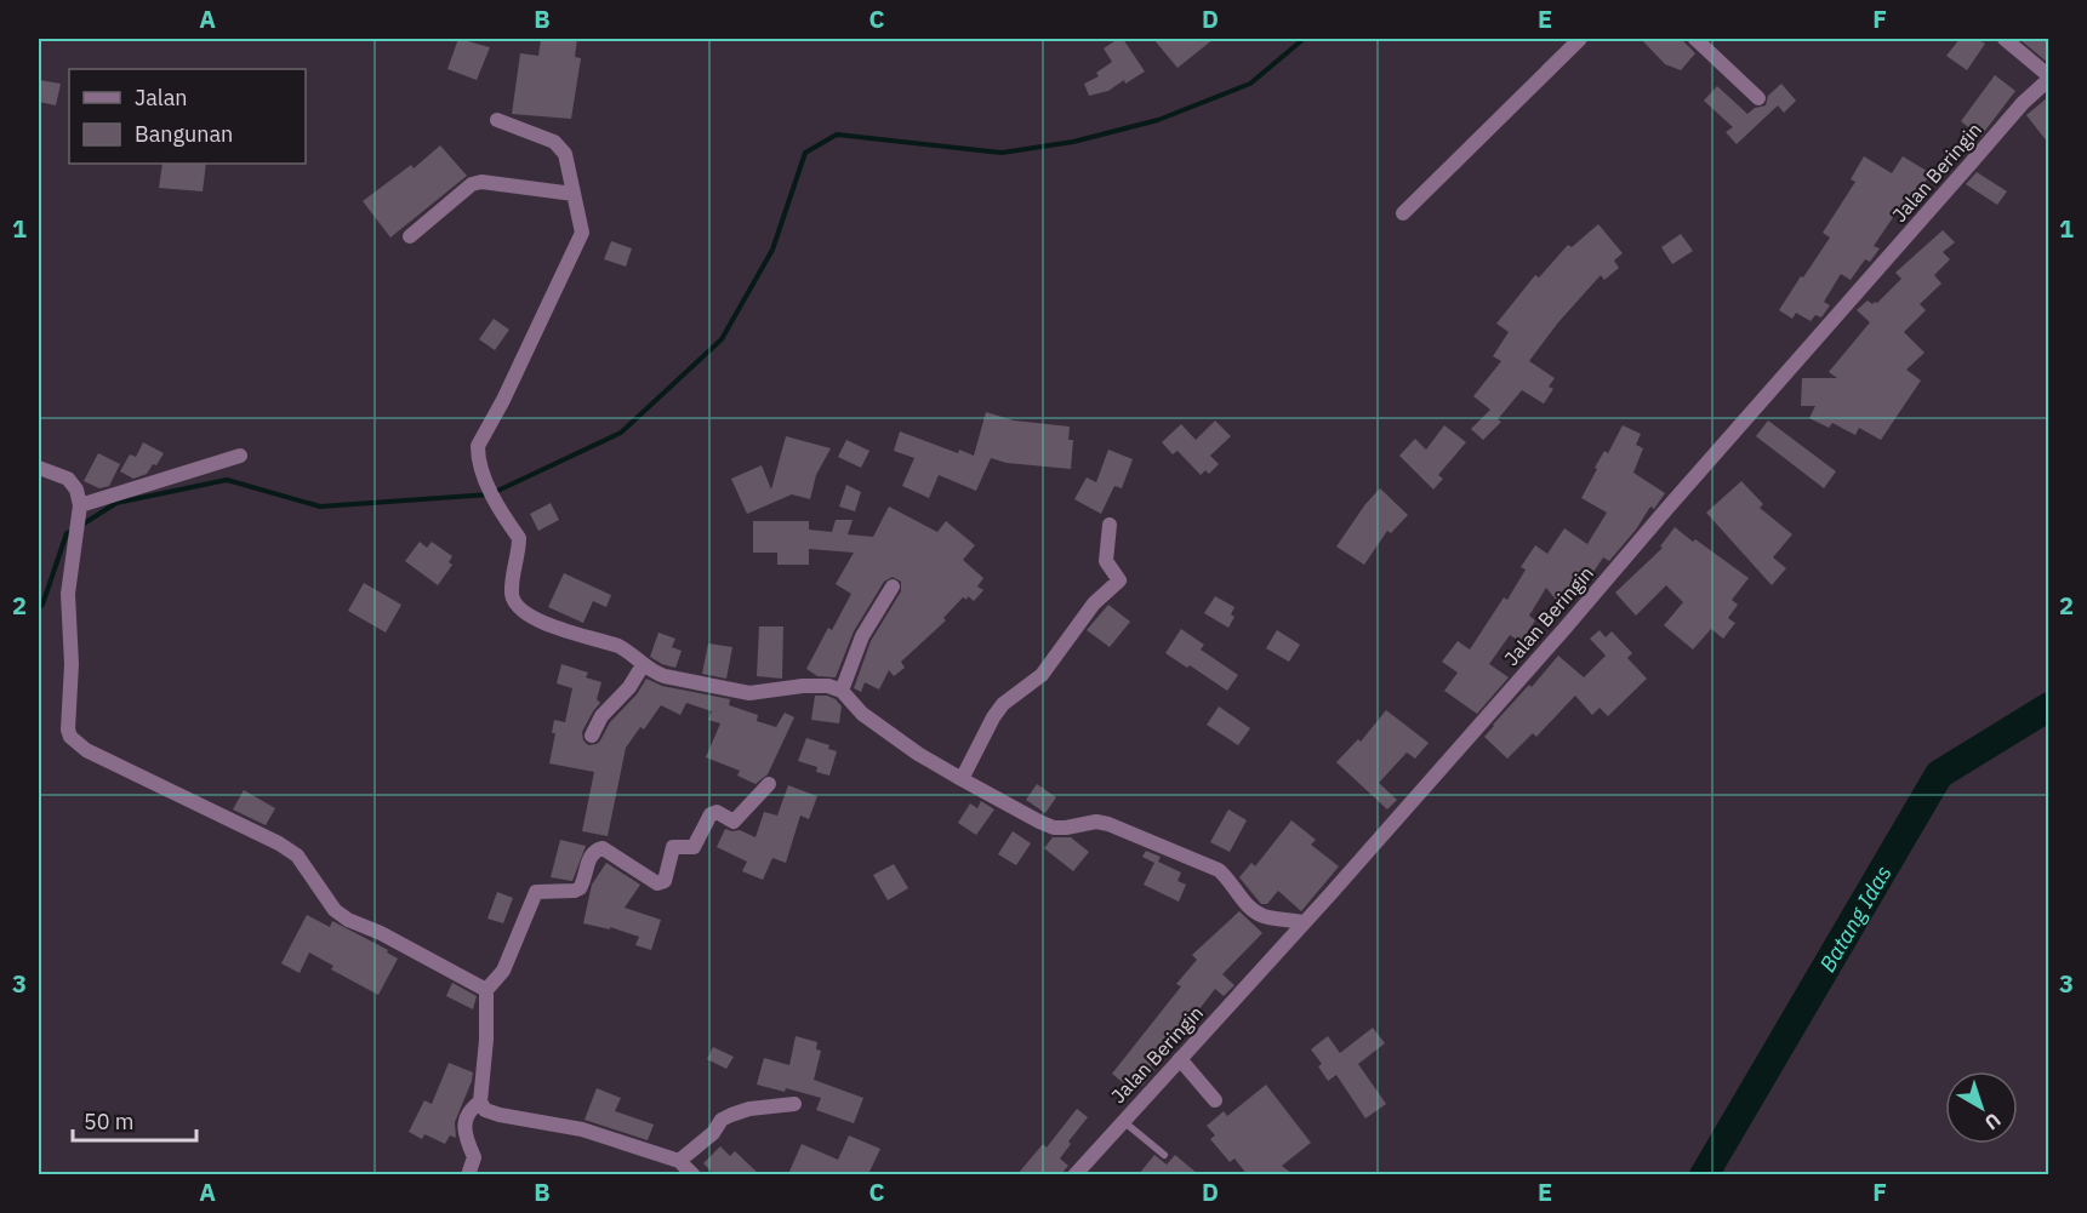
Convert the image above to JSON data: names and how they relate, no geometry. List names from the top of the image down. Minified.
{"streets":{"street":["Jalan Beringin"]},"water":["Batang Idas"],"legend":["Jalan","Bangunan"],"scale_bar":"50 m","north":"bottom right","grid":{"columns":["A","B","C","D","E","F"],"rows":["1","2","3"]}}
